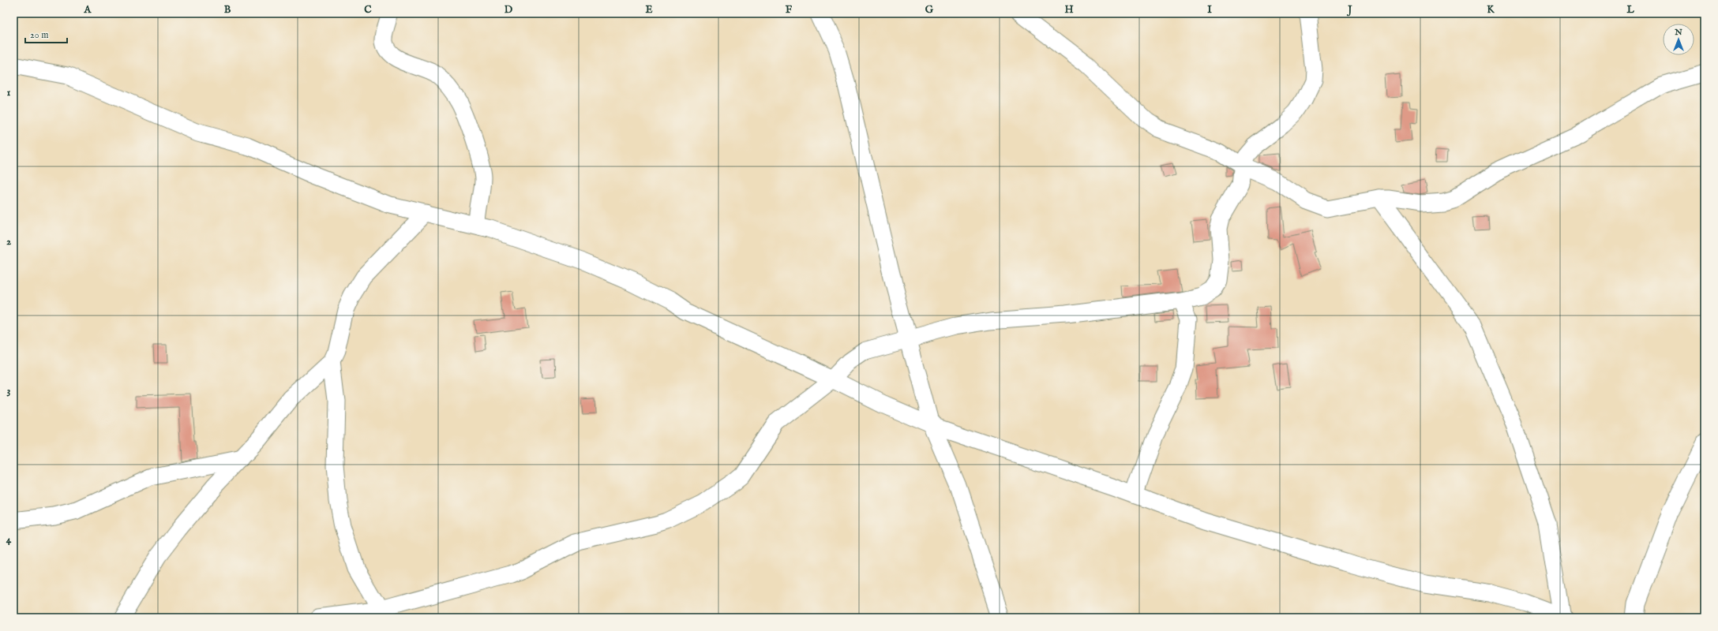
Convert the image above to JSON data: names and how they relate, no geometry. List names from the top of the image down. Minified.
{"scale_bar":"20 m","north":"top","grid":{"columns":["A","B","C","D","E","F","G","H","I","J","K","L"],"rows":["1","2","3","4"]}}
